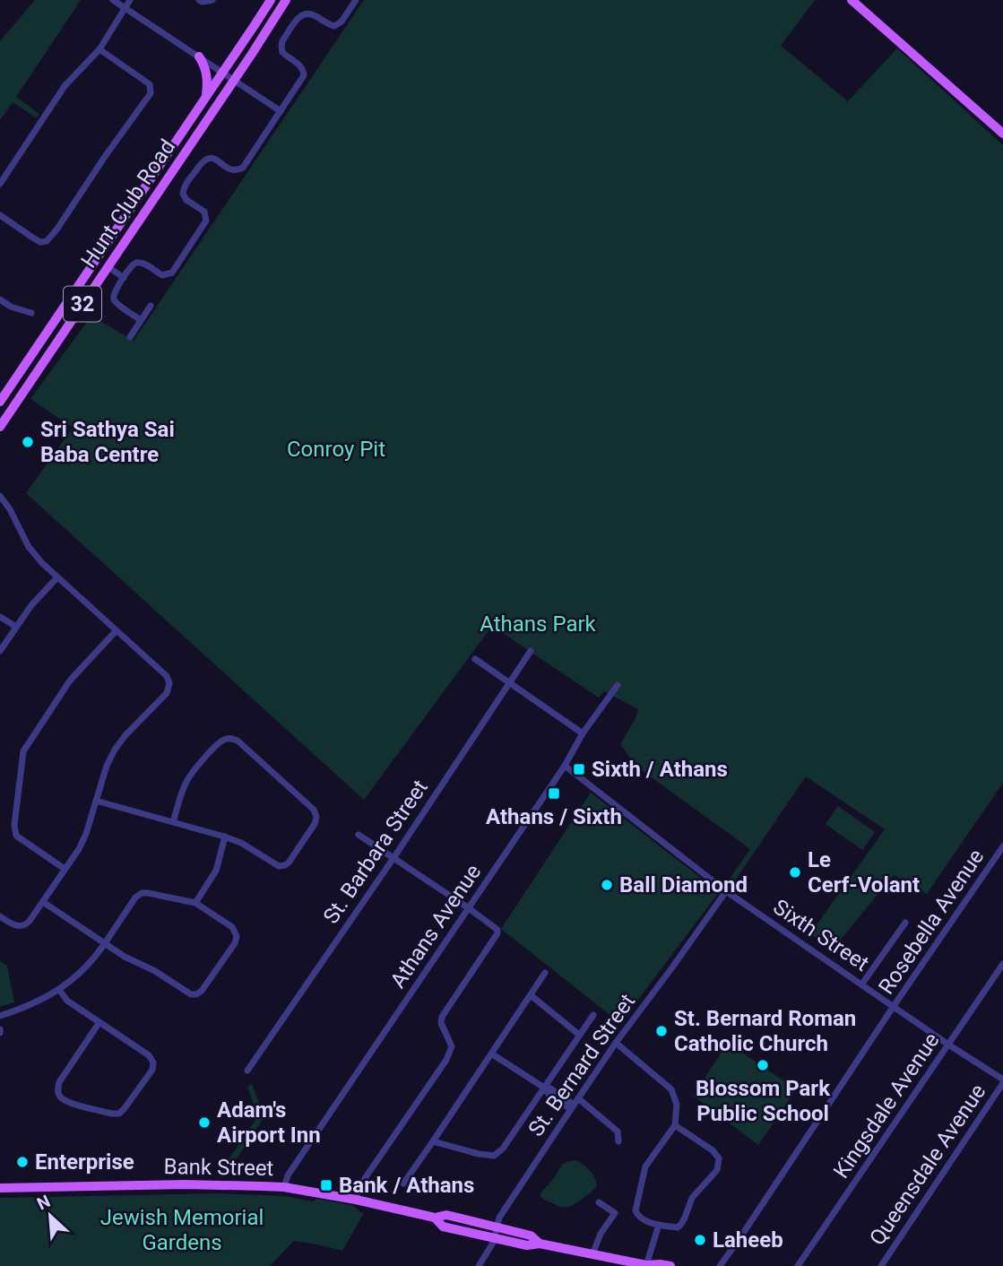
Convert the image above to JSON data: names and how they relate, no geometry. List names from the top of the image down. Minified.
{"streets":{"main road":["Hunt Club Road","32","Bank Street"],"street":["St. Barbara Street","Rosebella Avenue","Athans Avenue","Sixth Street","St. Bernard Street","Kingsdale Avenue","Queensdale Avenue"]},"crossings":[["Rosebella Avenue","Sixth Street"],["Athans Avenue","Sixth Street"],["Athans Avenue","Bank Street"],["Sixth Street","St. Bernard Street"],["Sixth Street","Kingsdale Avenue"],["Sixth Street","Queensdale Avenue"],["St. Bernard Street","Bank Street"]],"parks":["Conroy Pit","Athans Park","Jewish Memorial Gardens"],"places":{"other":["Sri Sathya Sai Baba Centre","Le Cerf-Volant","Ball Diamond","St. Bernard Roman Catholic Church","Blossom Park Public School","Adam's Airport Inn","Enterprise","Laheeb"],"transit":["Sixth / Athans","Athans / Sixth","Bank / Athans"]},"north":"top left"}
